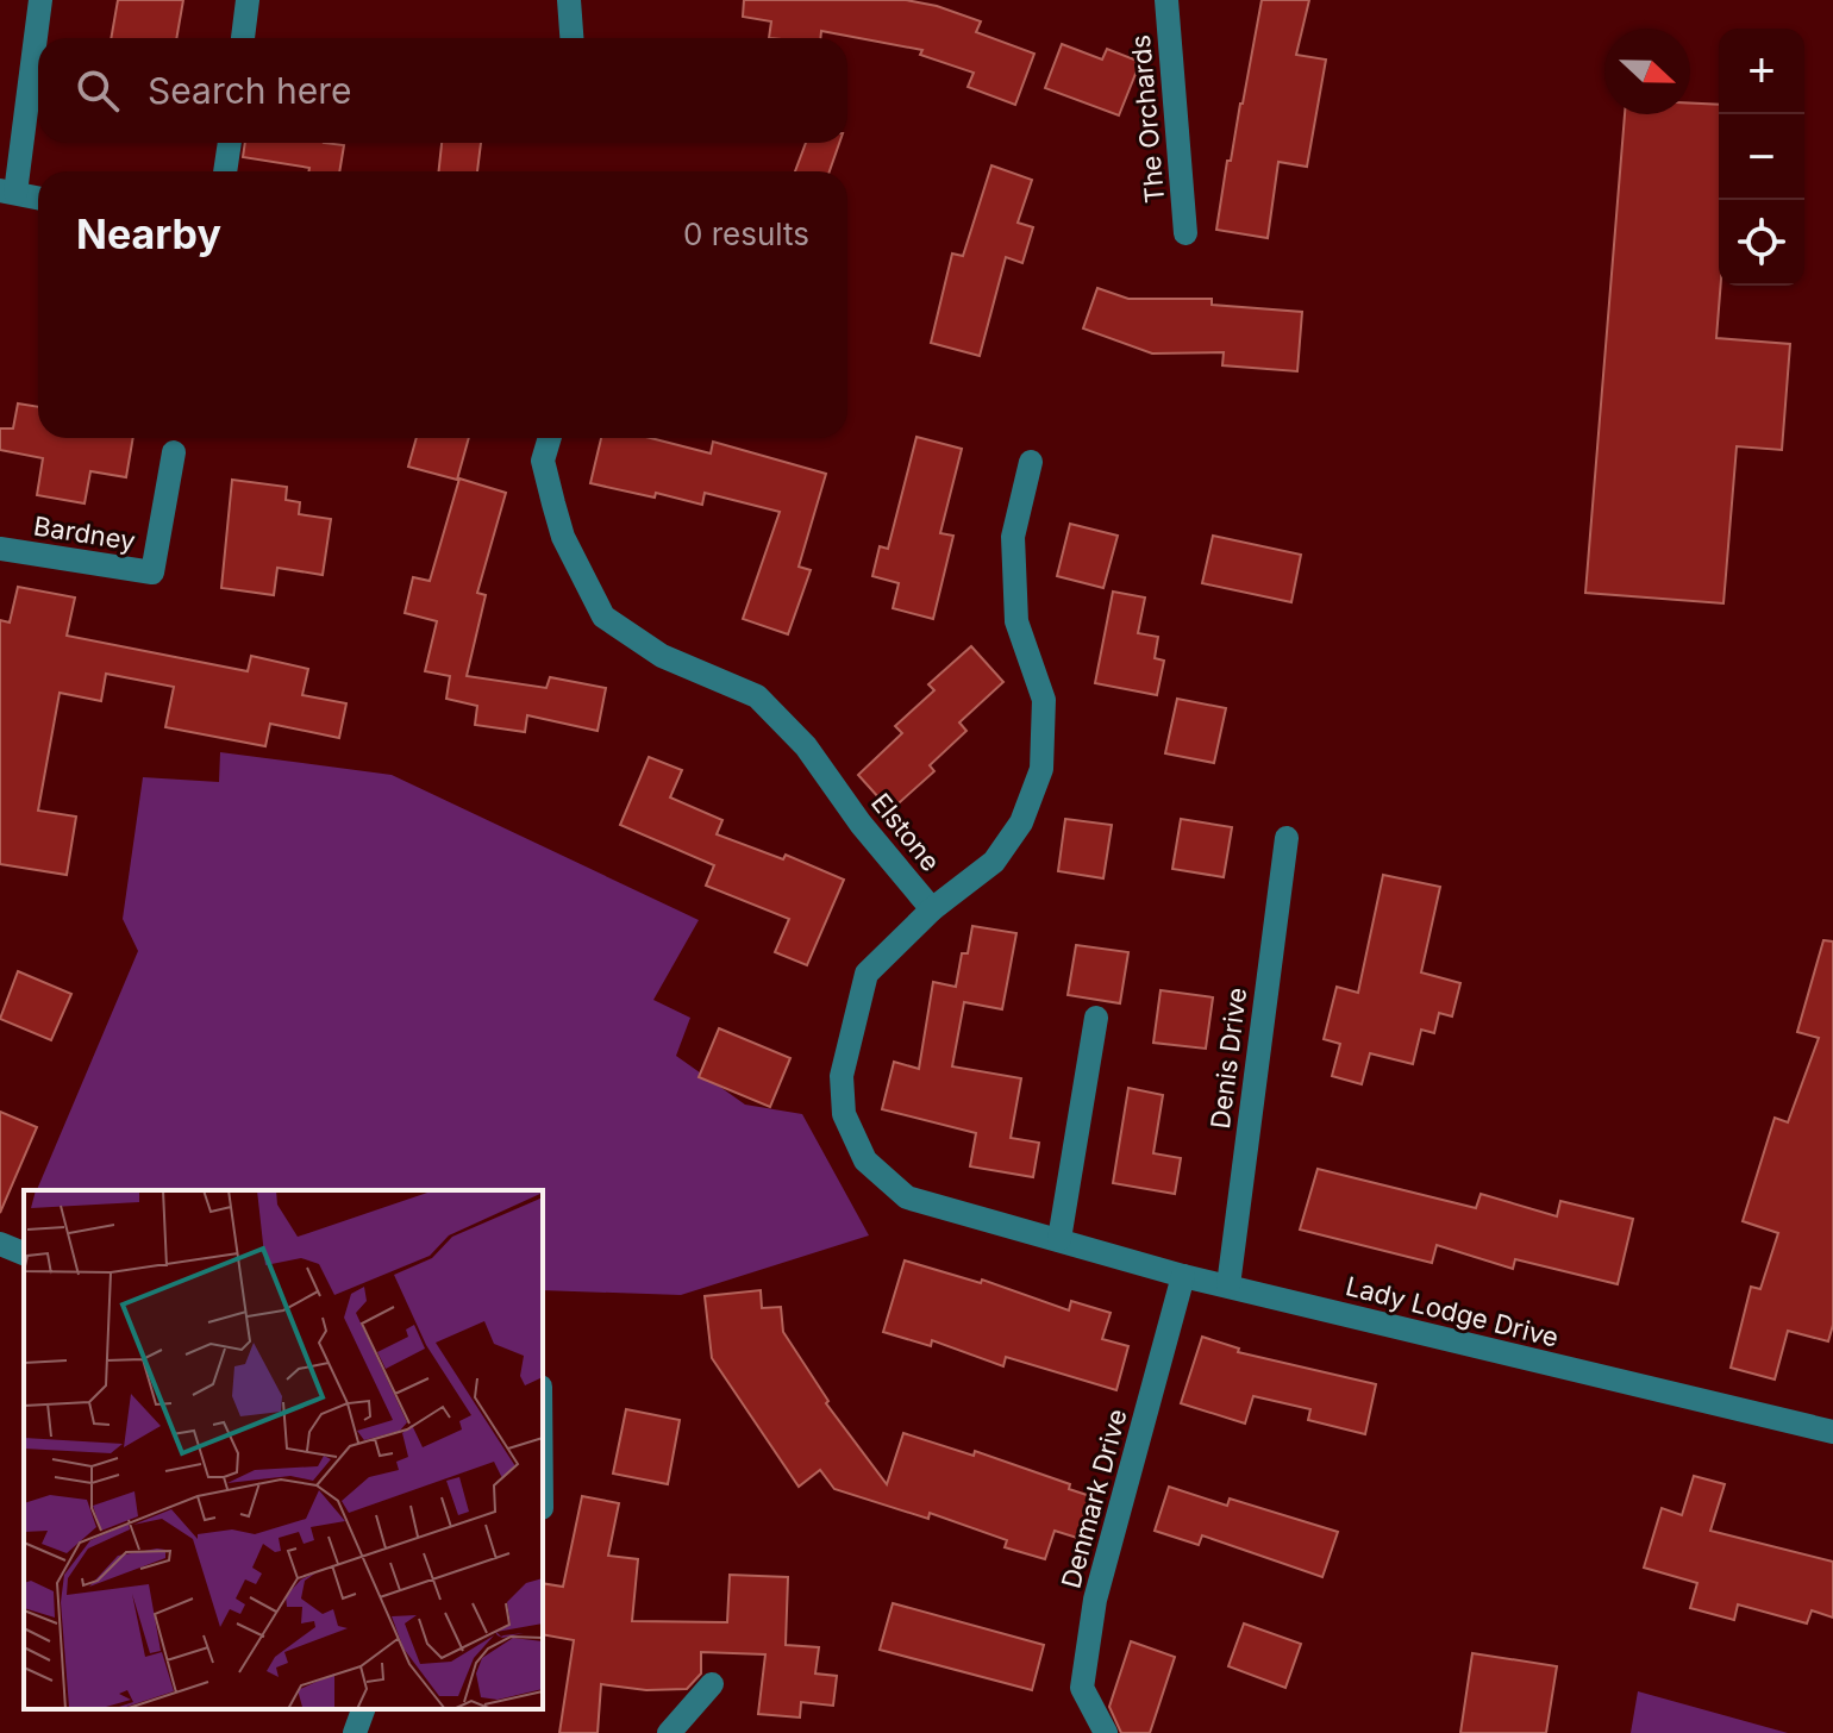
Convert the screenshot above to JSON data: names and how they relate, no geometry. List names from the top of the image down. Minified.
{"streets":{"street":["The Orchards","Bardney","Elstone","Denis Drive","Lady Lodge Drive","Denmark Drive"]},"crossings":[["Elstone","Lady Lodge Drive"],["Denis Drive","Lady Lodge Drive"],["Lady Lodge Drive","Denmark Drive"]],"north":"right","page":{"map_buttons":["+","−"],"search":"Search here","heading":["Nearby","0 results"]}}
